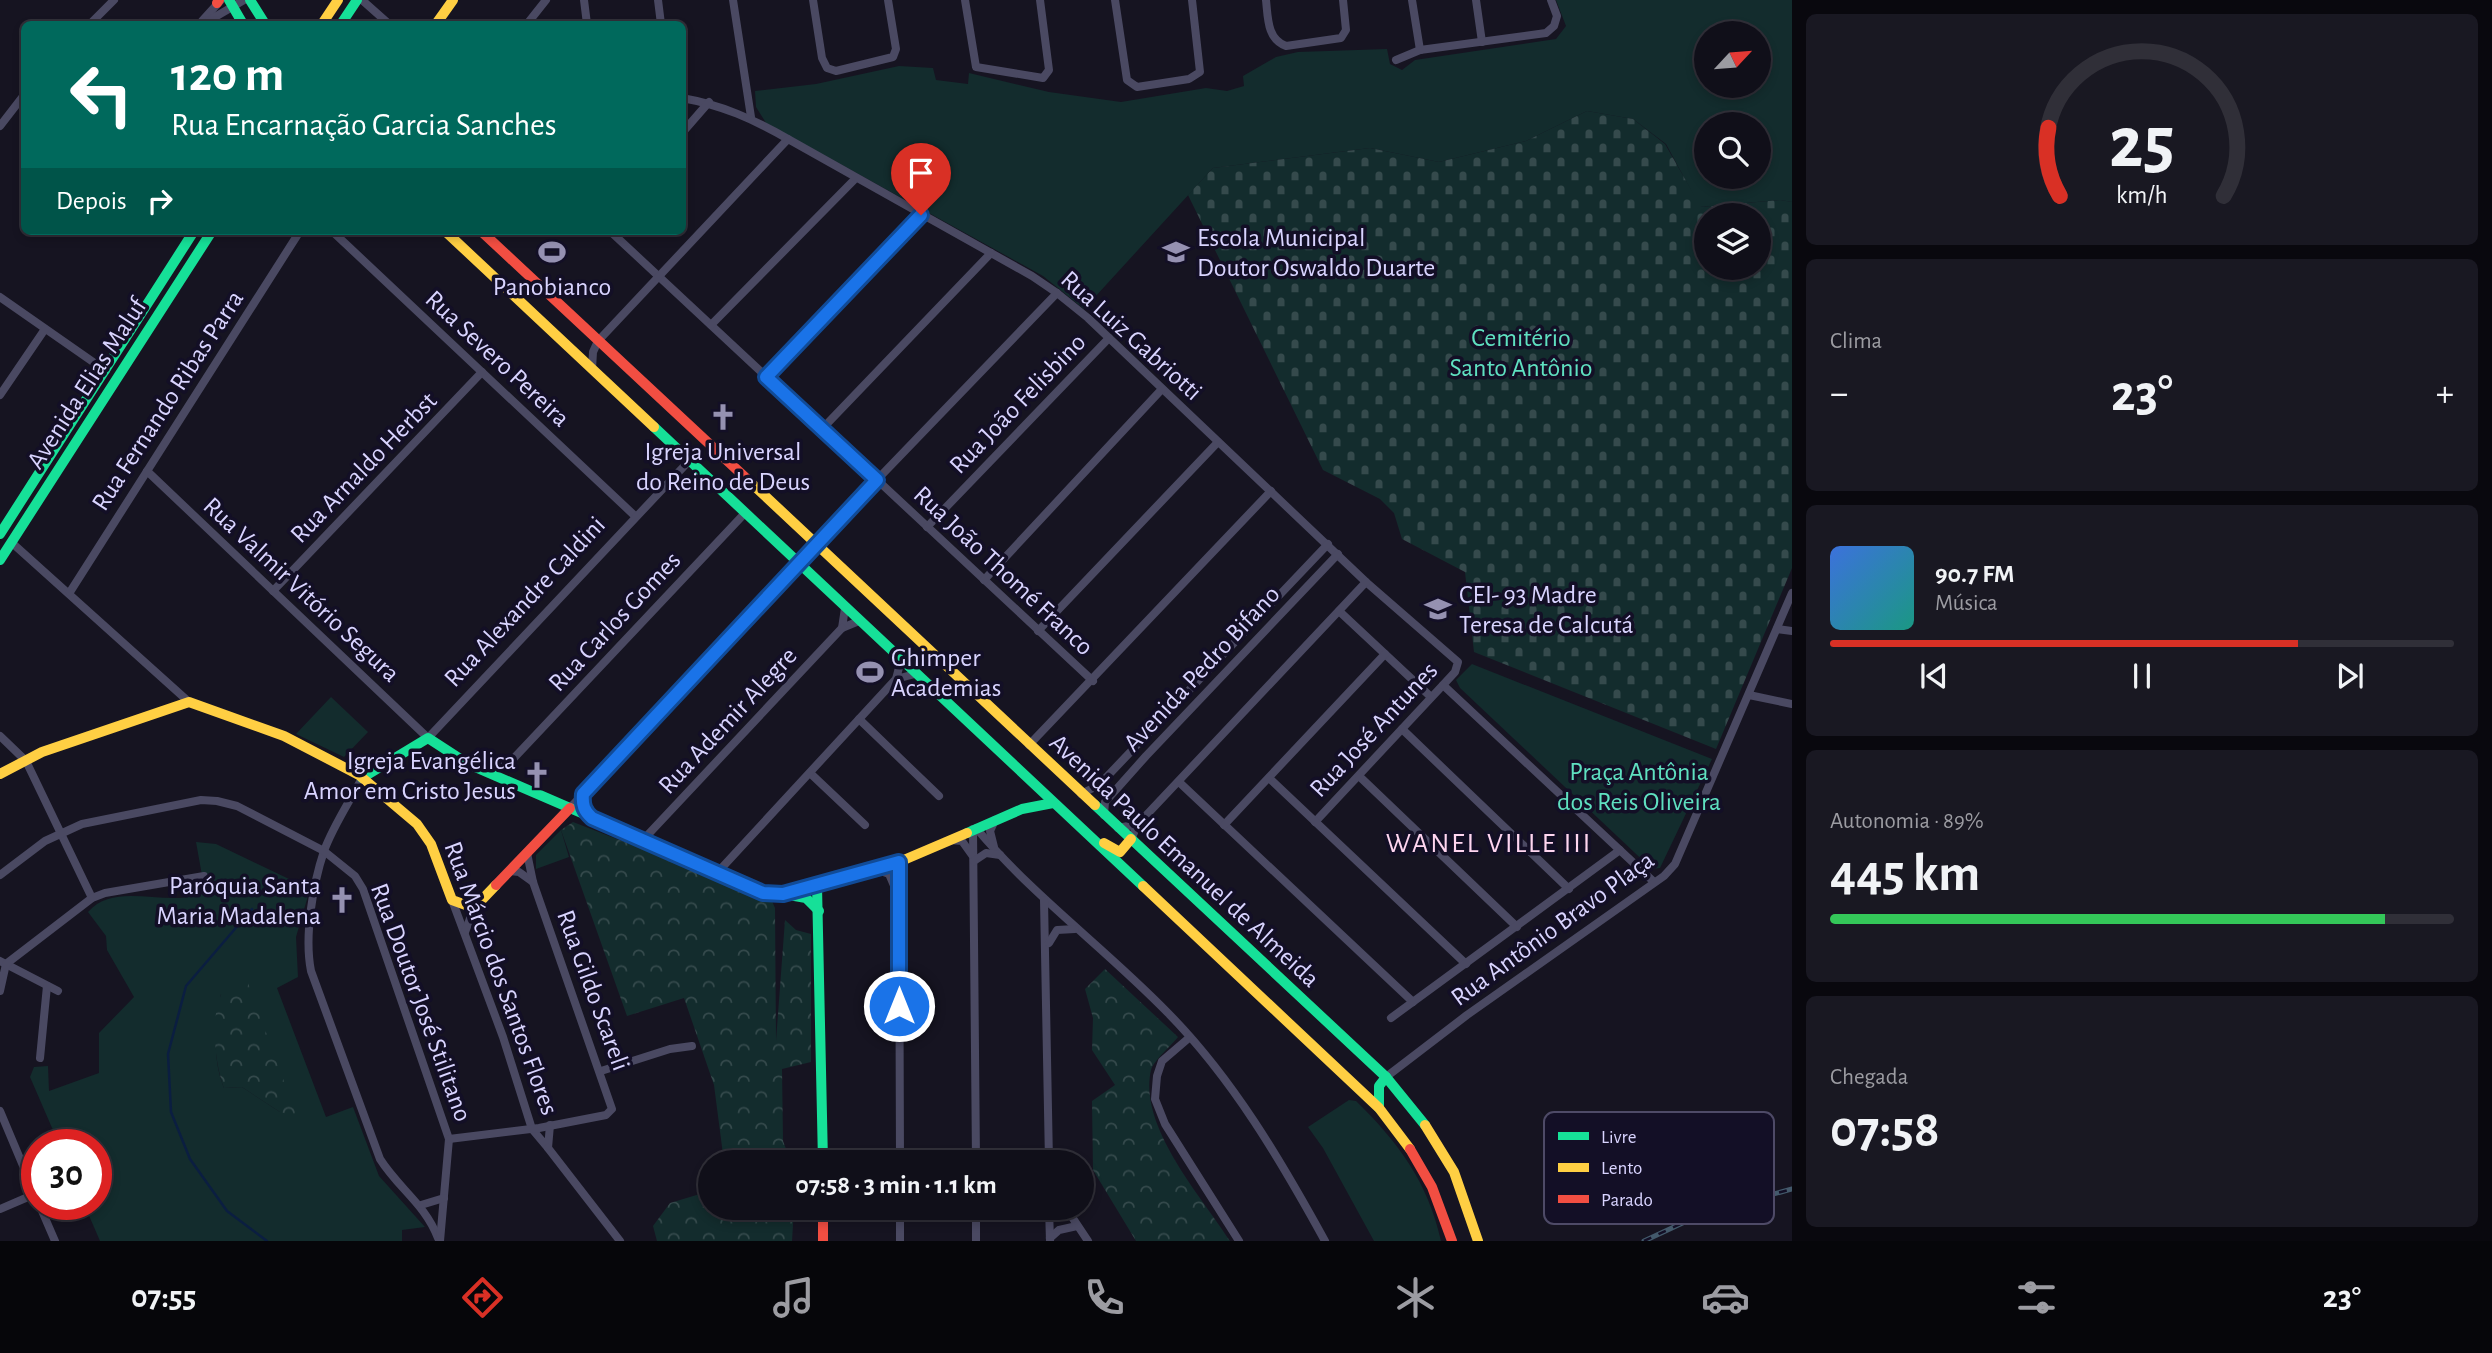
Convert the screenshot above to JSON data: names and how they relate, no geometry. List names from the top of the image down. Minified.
{"streets":{"main road":["Avenida Elias Maluf","Rua Alexandre Caldini","Avenida Paulo Emanuel de Almeida","Rua Márcio dos Santos Flores"],"street":["Rua Luiz Gabriotti","Rua Severo Pereira","Rua Fernando Ribas Parra","Rua João Felisbino","Rua Arnaldo Herbst","Rua João Thomé Franco","Rua Valmir Vitório Segura","Rua Carlos Gomes","Avenida Pedro Bifano","Rua Ademir Alegre","Rua José Antunes","Rua Antônio Bravo Plaça","Rua Gildo Scareli","Rua Doutor José Stilitano"]},"crossings":[["Rua Luiz Gabriotti","Rua João Felisbino"],["Rua Luiz Gabriotti","Avenida Pedro Bifano"],["Rua Luiz Gabriotti","Rua José Antunes"],["Rua Severo Pereira","Rua Arnaldo Herbst"],["Rua Severo Pereira","Rua Alexandre Caldini"],["Rua Fernando Ribas Parra","Rua Valmir Vitório Segura"],["Rua João Felisbino","Rua João Thomé Franco"],["Rua Arnaldo Herbst","Rua Valmir Vitório Segura"],["Rua Valmir Vitório Segura","Rua Alexandre Caldini"],["Rua Alexandre Caldini","Avenida Paulo Emanuel de Almeida"],["Rua Alexandre Caldini","Rua Márcio dos Santos Flores"],["Rua Alexandre Caldini","Rua Doutor José Stilitano"],["Rua Carlos Gomes","Avenida Paulo Emanuel de Almeida"],["Avenida Pedro Bifano","Avenida Paulo Emanuel de Almeida"],["Rua Ademir Alegre","Avenida Paulo Emanuel de Almeida"],["Avenida Paulo Emanuel de Almeida","Rua Antônio Bravo Plaça"],["Rua Márcio dos Santos Flores","Rua Gildo Scareli"]],"districts":["WANEL VILLE III"],"parks":["Cemitério Santo Antônio","Praça Antônia dos Reis Oliveira"],"places":{"sports":["Panobianco","Ghimper Academias"],"school or university":["Escola Municipal Doutor Oswaldo Duarte","CEI- 93 Madre Teresa de Calcutá"],"church":["Igreja Universal do Reino de Deus","Igreja Evangélica Amor em Cristo Jesus","Paróquia Santa Maria Madalena"]},"legend":["Livre","Lento","Parado"],"north":"top right","page":{"turn":["120 m","Rua Encarnação Garcia Sanches"],"then":"Depois","tile":["Clima",["Autonomia · 89%","445 km"],["Chegada","07:58"]],"heat":["−","23°","+"],"song":["90.7 FM","Música"],"limit":"30","trip":"07:58 · 3 min · 1.1 km","tabs":["07:55","23°"],"gauge":["25","km/h"]}}
